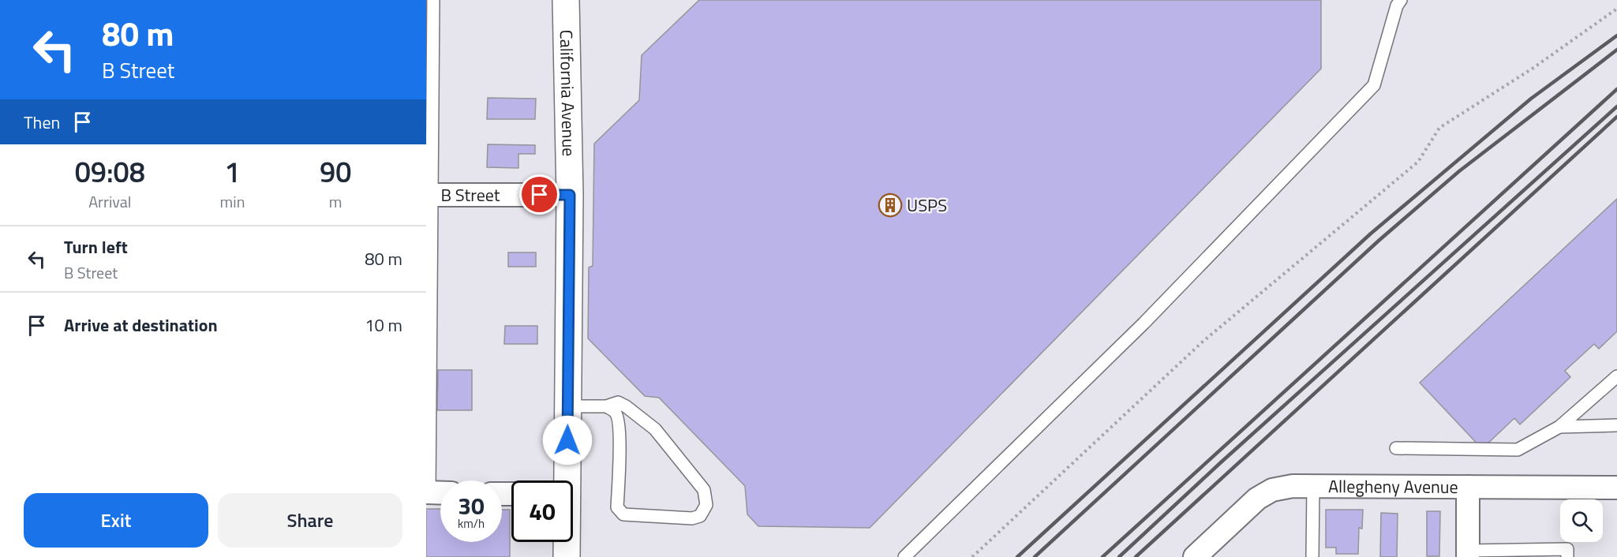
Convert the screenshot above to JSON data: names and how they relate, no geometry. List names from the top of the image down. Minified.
{"streets":{"street":["California Avenue","B Street","Allegheny Avenue"]},"crossings":[["California Avenue","B Street"]],"places":{"building":["USPS"]},"page":{"turn":["80 m","B Street"],"then":"Then","eta":["09:08","Arrival","1","min","90","m"],"list":[{"name":"Turn left","note":"B Street","value":"80 m"},{"name":"Arrive at destination","value":"10 m"}],"speed":"30 km/h","limit":"40","buttons":["Exit","Share"]}}
